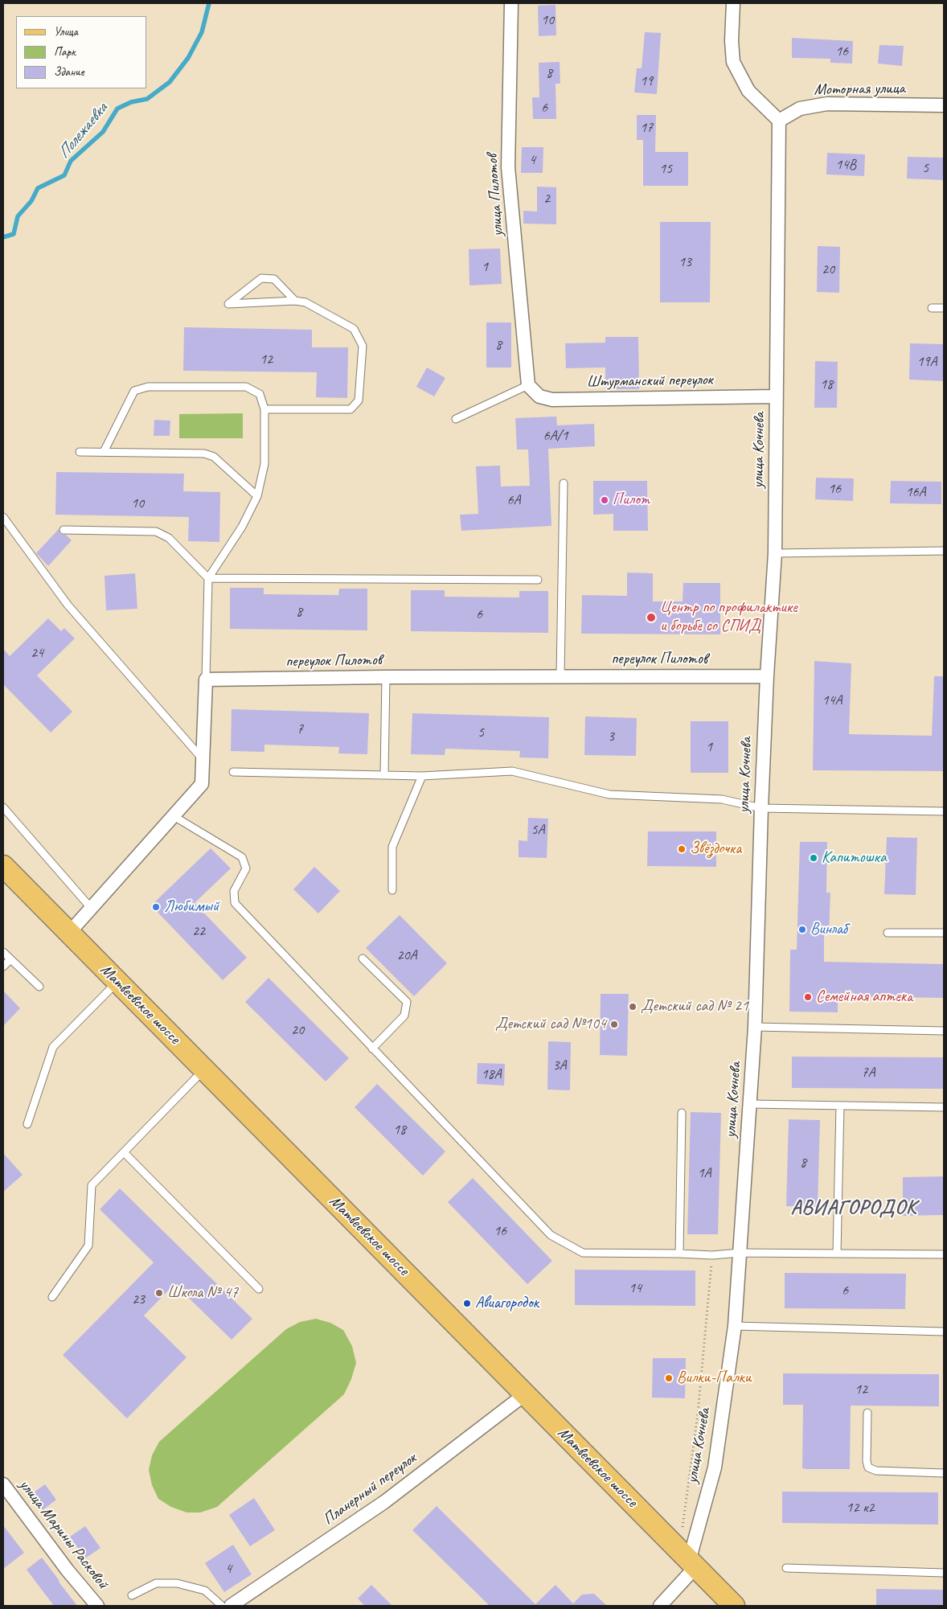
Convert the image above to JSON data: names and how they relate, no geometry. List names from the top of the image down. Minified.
{"streets":{"main road":["Матвеевское шоссе"],"street":["Моторная улица","улица Пилотов","Штурманский переулок","улица Кочнева","переулок Пилотов","Планерный переулок","улица Марины Расковой"]},"crossings":[["Моторная улица","улица Кочнева"],["улица Пилотов","Штурманский переулок"],["Штурманский переулок","улица Кочнева"],["улица Кочнева","переулок Пилотов"],["улица Кочнева","Матвеевское шоссе"],["Матвеевское шоссе","Планерный переулок"]],"districts":["АВИАГОРОДОК"],"water":["Полежаевка"],"places":["Пилот","Центр по профилактике и борьбе со СПИД","Звёздочка","Капитошка","Любимый","Винлаб","Семейная аптека","Детский сад № 21","Детский сад №104","Школа № 47","Авиагородок","Вилки-Палки"],"house_numbers":["10","16","8","19","6","17","4","14В","5","15","2","13","1","20","8","12","19А","18","6А/1","16","16А","6А","10","8","6","24","14А","7","5","3","1","5А","22","20А","20","3А","7А","18А","18","8","1А","16","14","6","23","12","12 к2","4"],"legend":["Улица","Парк","Здание"]}
